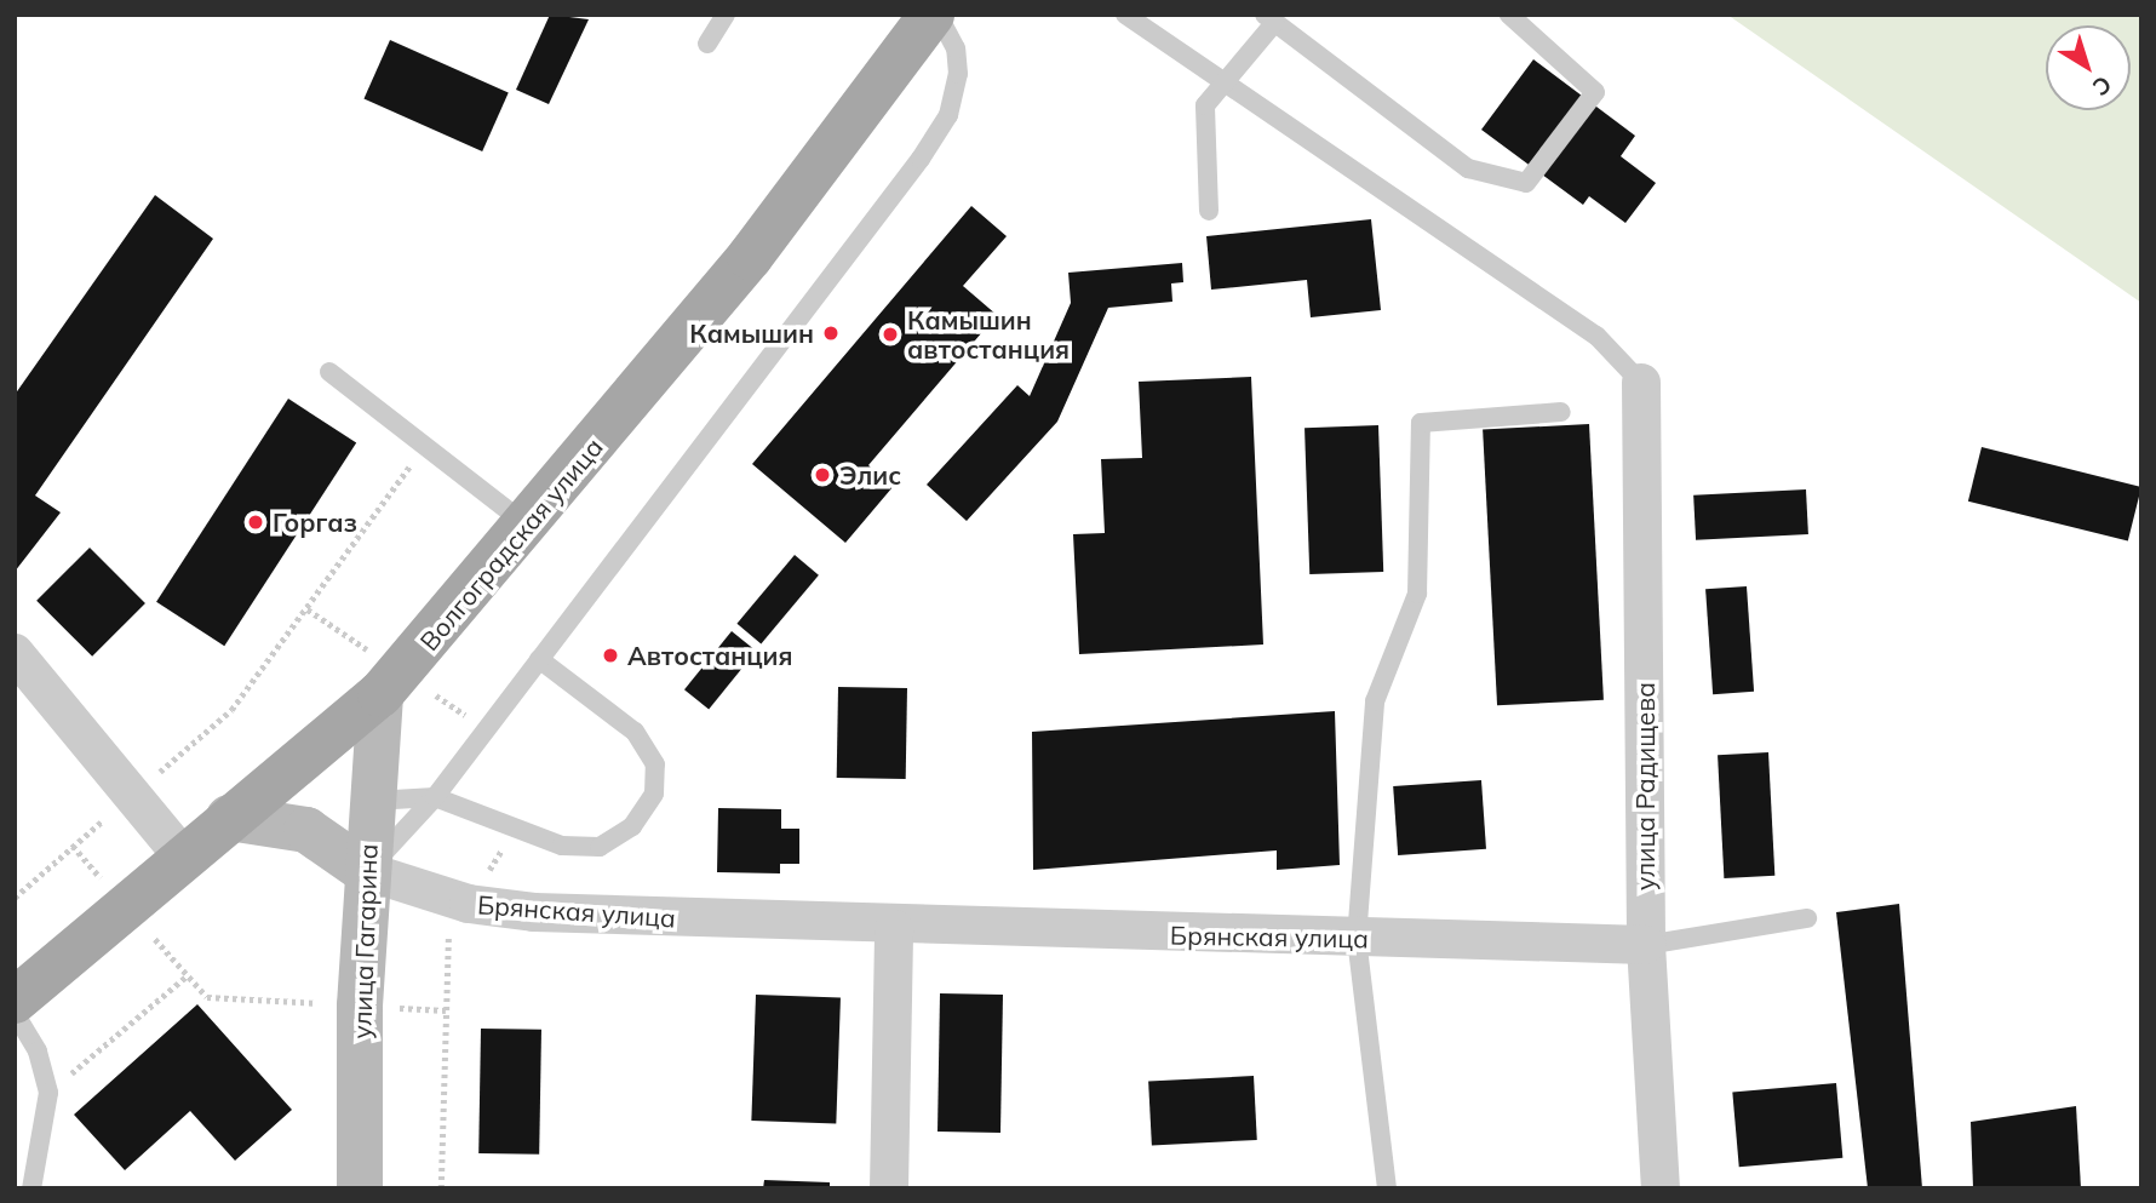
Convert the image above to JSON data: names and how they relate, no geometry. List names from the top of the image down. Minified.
{"streets":{"main road":["Волгоградская улица","улица Гагарина"],"street":["улица Радищева","Брянская улица"]},"crossings":[["Волгоградская улица","улица Гагарина"],["улица Радищева","Брянская улица"],["Брянская улица","улица Гагарина"]],"places":["Камышин","Камышин автостанция","Элис","Горгаз","Автостанция"],"north":"bottom right"}
